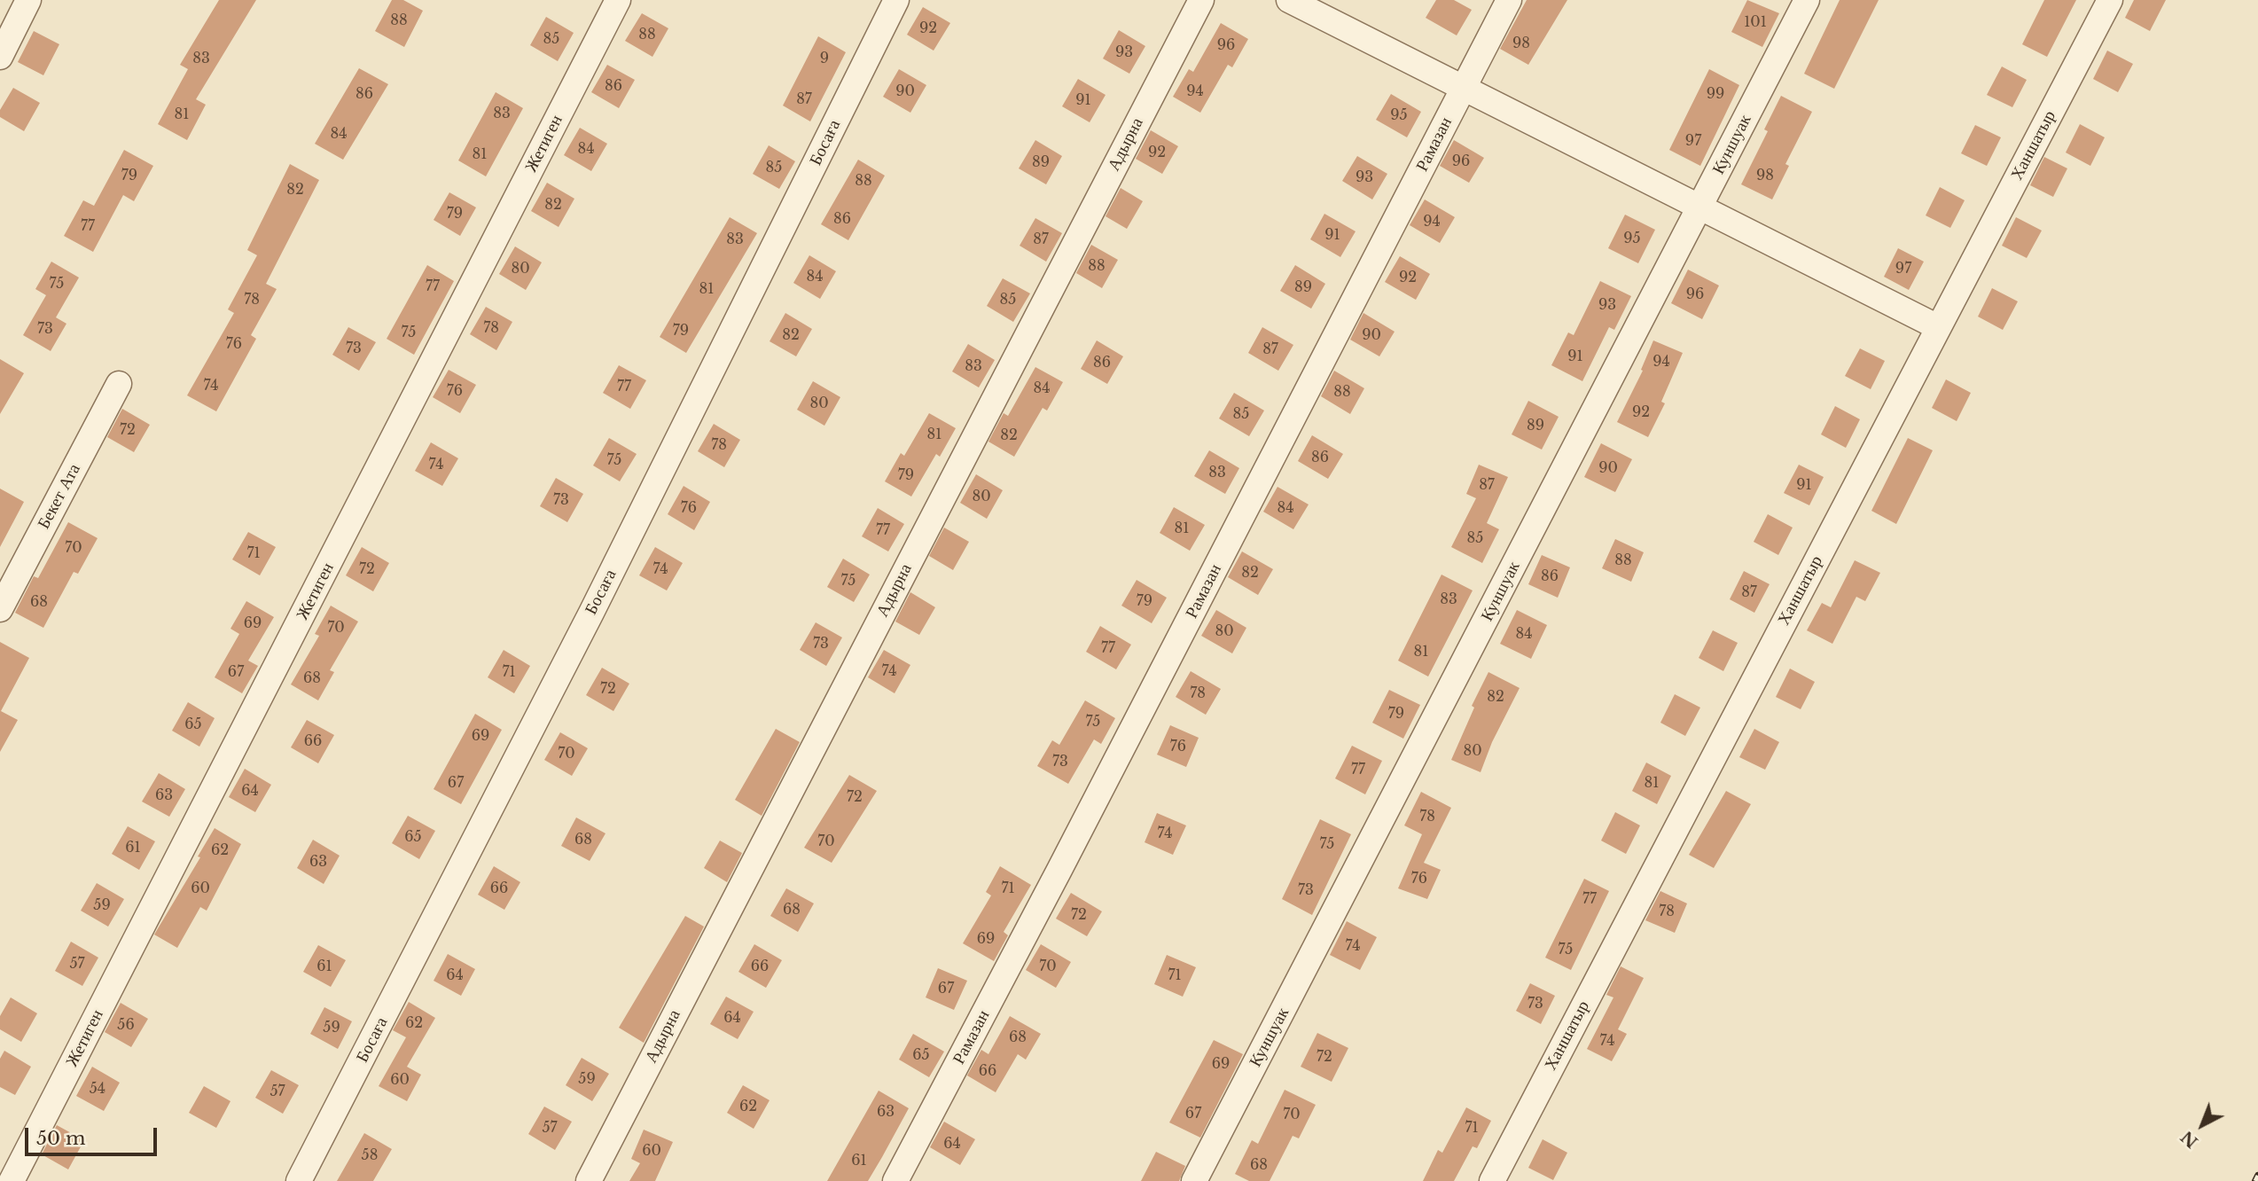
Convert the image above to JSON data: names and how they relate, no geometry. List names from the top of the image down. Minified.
{"streets":{"street":["Босаға","Жетиген","Адырна","Рамазан","Куншуак","Ханшатыр","Бекет Ата"]},"house_numbers":["88","101","92","88","85","98","96","93","83","9","86","90","94","86","99","87","91","83","81","95","84","97","84","92","81","96","89","85","79","98","93","88","82","82","79","86","94","77","91","95","83","87","88","80","97","84","92","75","77","89","81","96","78","85","93","78","73","79","75","82","90","76","73","87","91","94","86","83","74","77","84","76","88","80","92","85","89","72","81","82","78","86","75","74","90","83","79","87","91","80","73","76","84","81","77","85","70","71","88","72","74","82","86","75","87","83","79","68","69","70","80","84","73","77","81","74","67","71","68","72","78","82","79","75","65","69","66","76","80","70","73","77","67","81","64","63","72","78","74","65","68","70","75","61","62","63","76","60","66","71","73","77","59","68","78","72","69","74","75","57","61","66","70","64","71","67","73","64","62","56","59","68","74","65","72","69","66","59","60","54","57","62","63","67","70","57","71","64","60","58","61","68"],"scale_bar":"50 m","north":"bottom left"}
